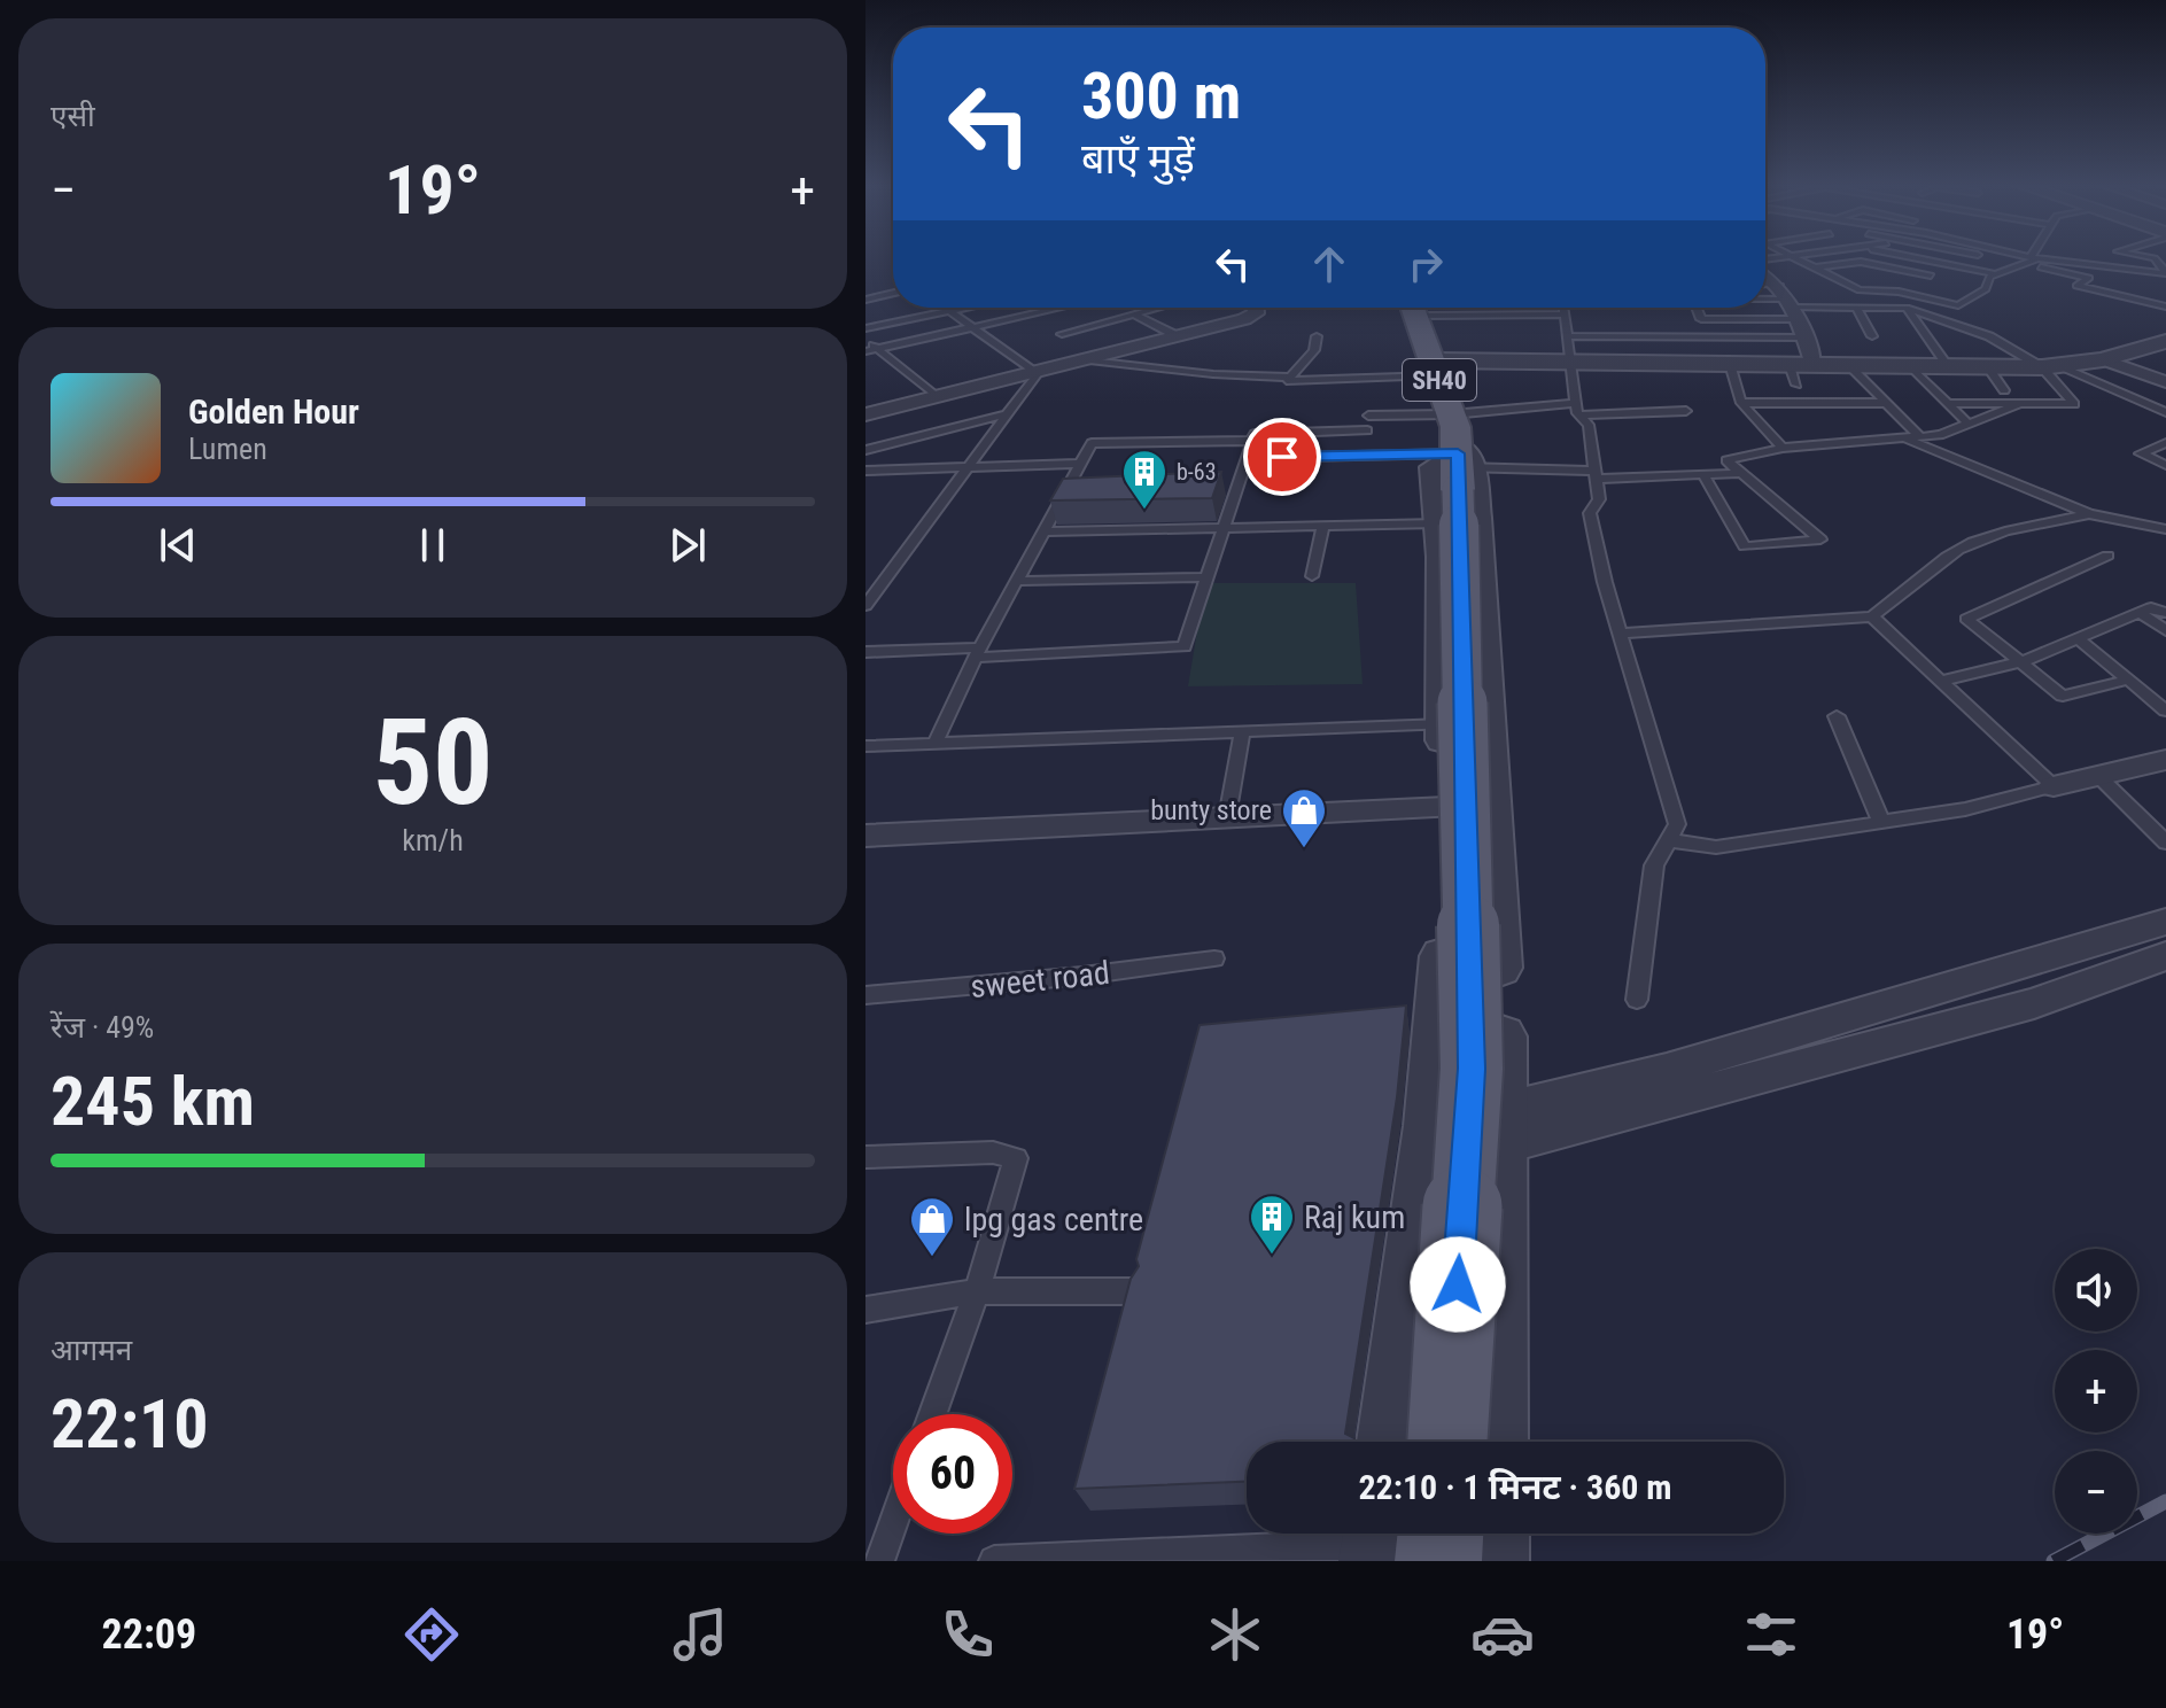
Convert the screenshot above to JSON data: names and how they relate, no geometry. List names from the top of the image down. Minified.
{"streets":{"main road":["SH40"],"lane":["sweet road"]},"places":{"building":["b-63","Raj kum"],"shop":["bunty store","lpg gas centre"]},"page":{"tile":["एसी",["50","km/h"],["रेंज · 49%","245 km"],["आगमन","22:10"]],"turn":["300 m","बाएँ मुड़ें"],"heat":["−","19°","+"],"song":["Golden Hour","Lumen"],"map_buttons":["+","−"],"limit":"60","trip":"22:10 · 1 मिनट · 360 m","tabs":["22:09","19°"]}}
